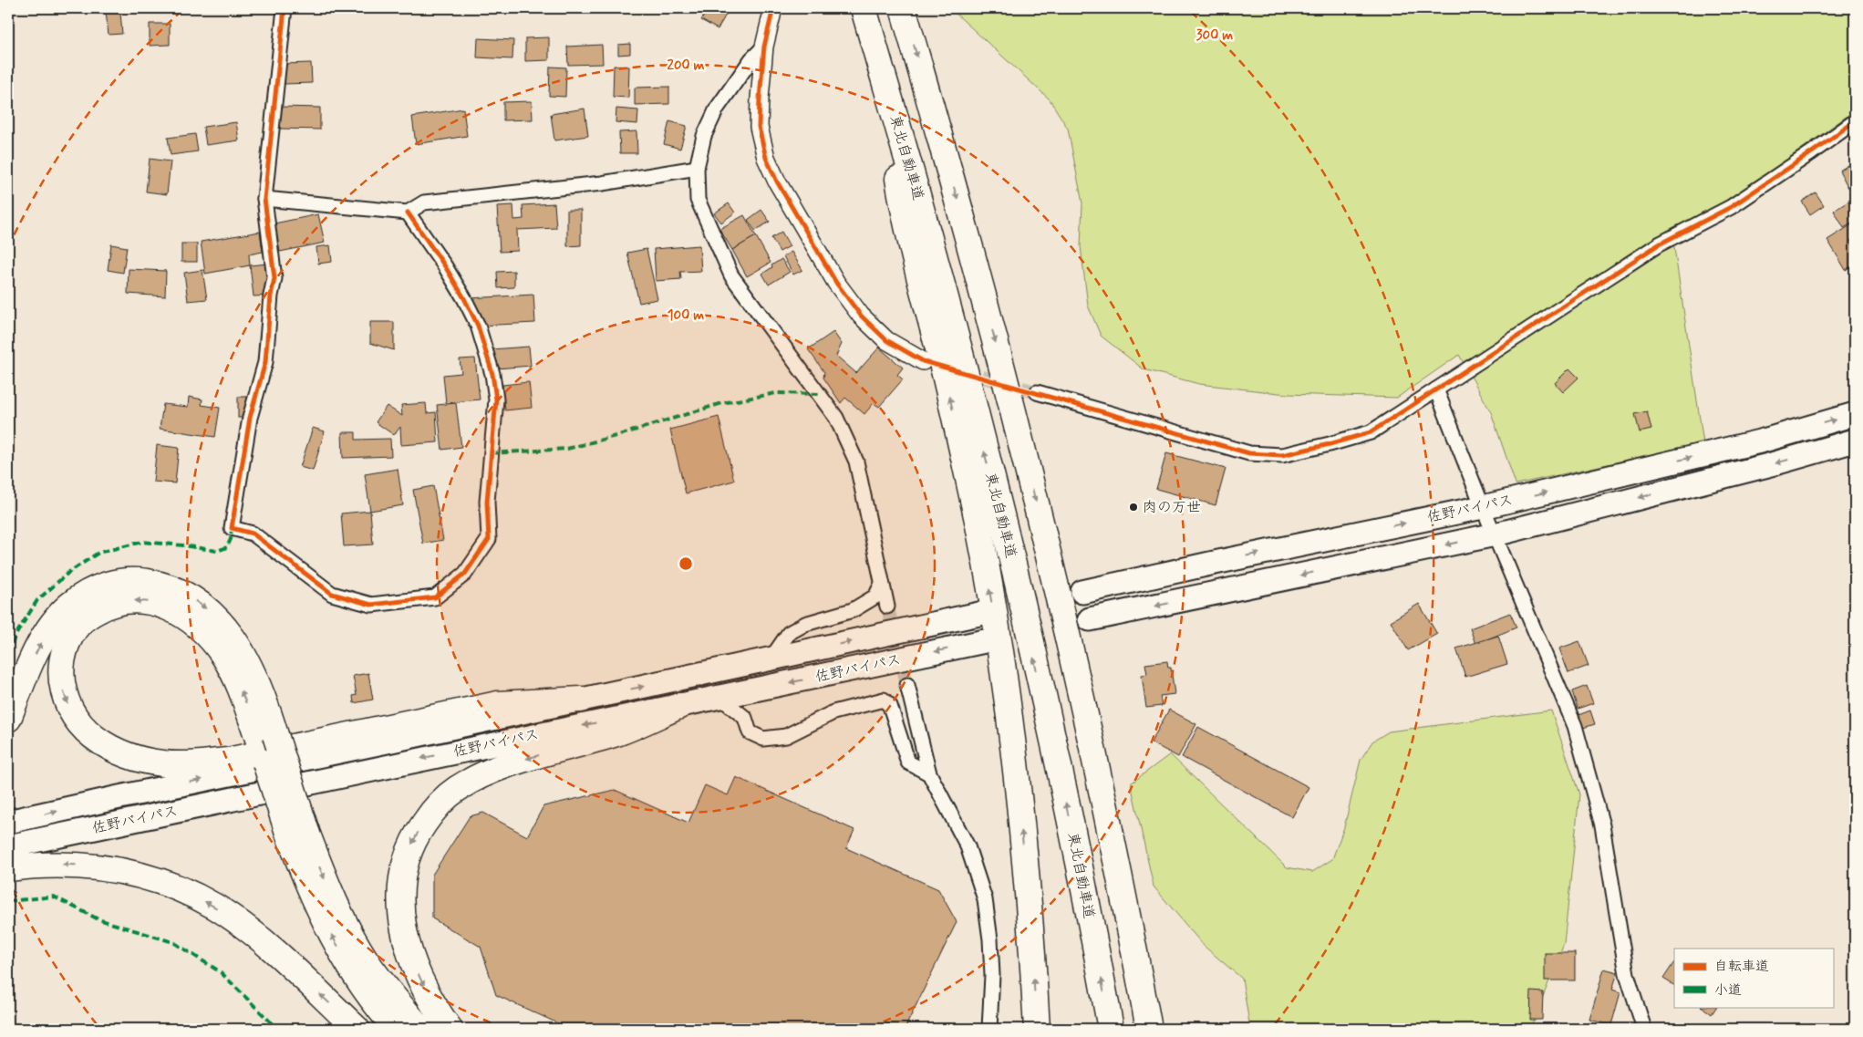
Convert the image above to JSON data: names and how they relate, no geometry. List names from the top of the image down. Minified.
{"streets":{"highway":["東北自動車道","佐野バイパス"]},"places":["肉の万世"],"legend":["自転車道","小道"],"rings":["300 m","200 m","100 m"]}
